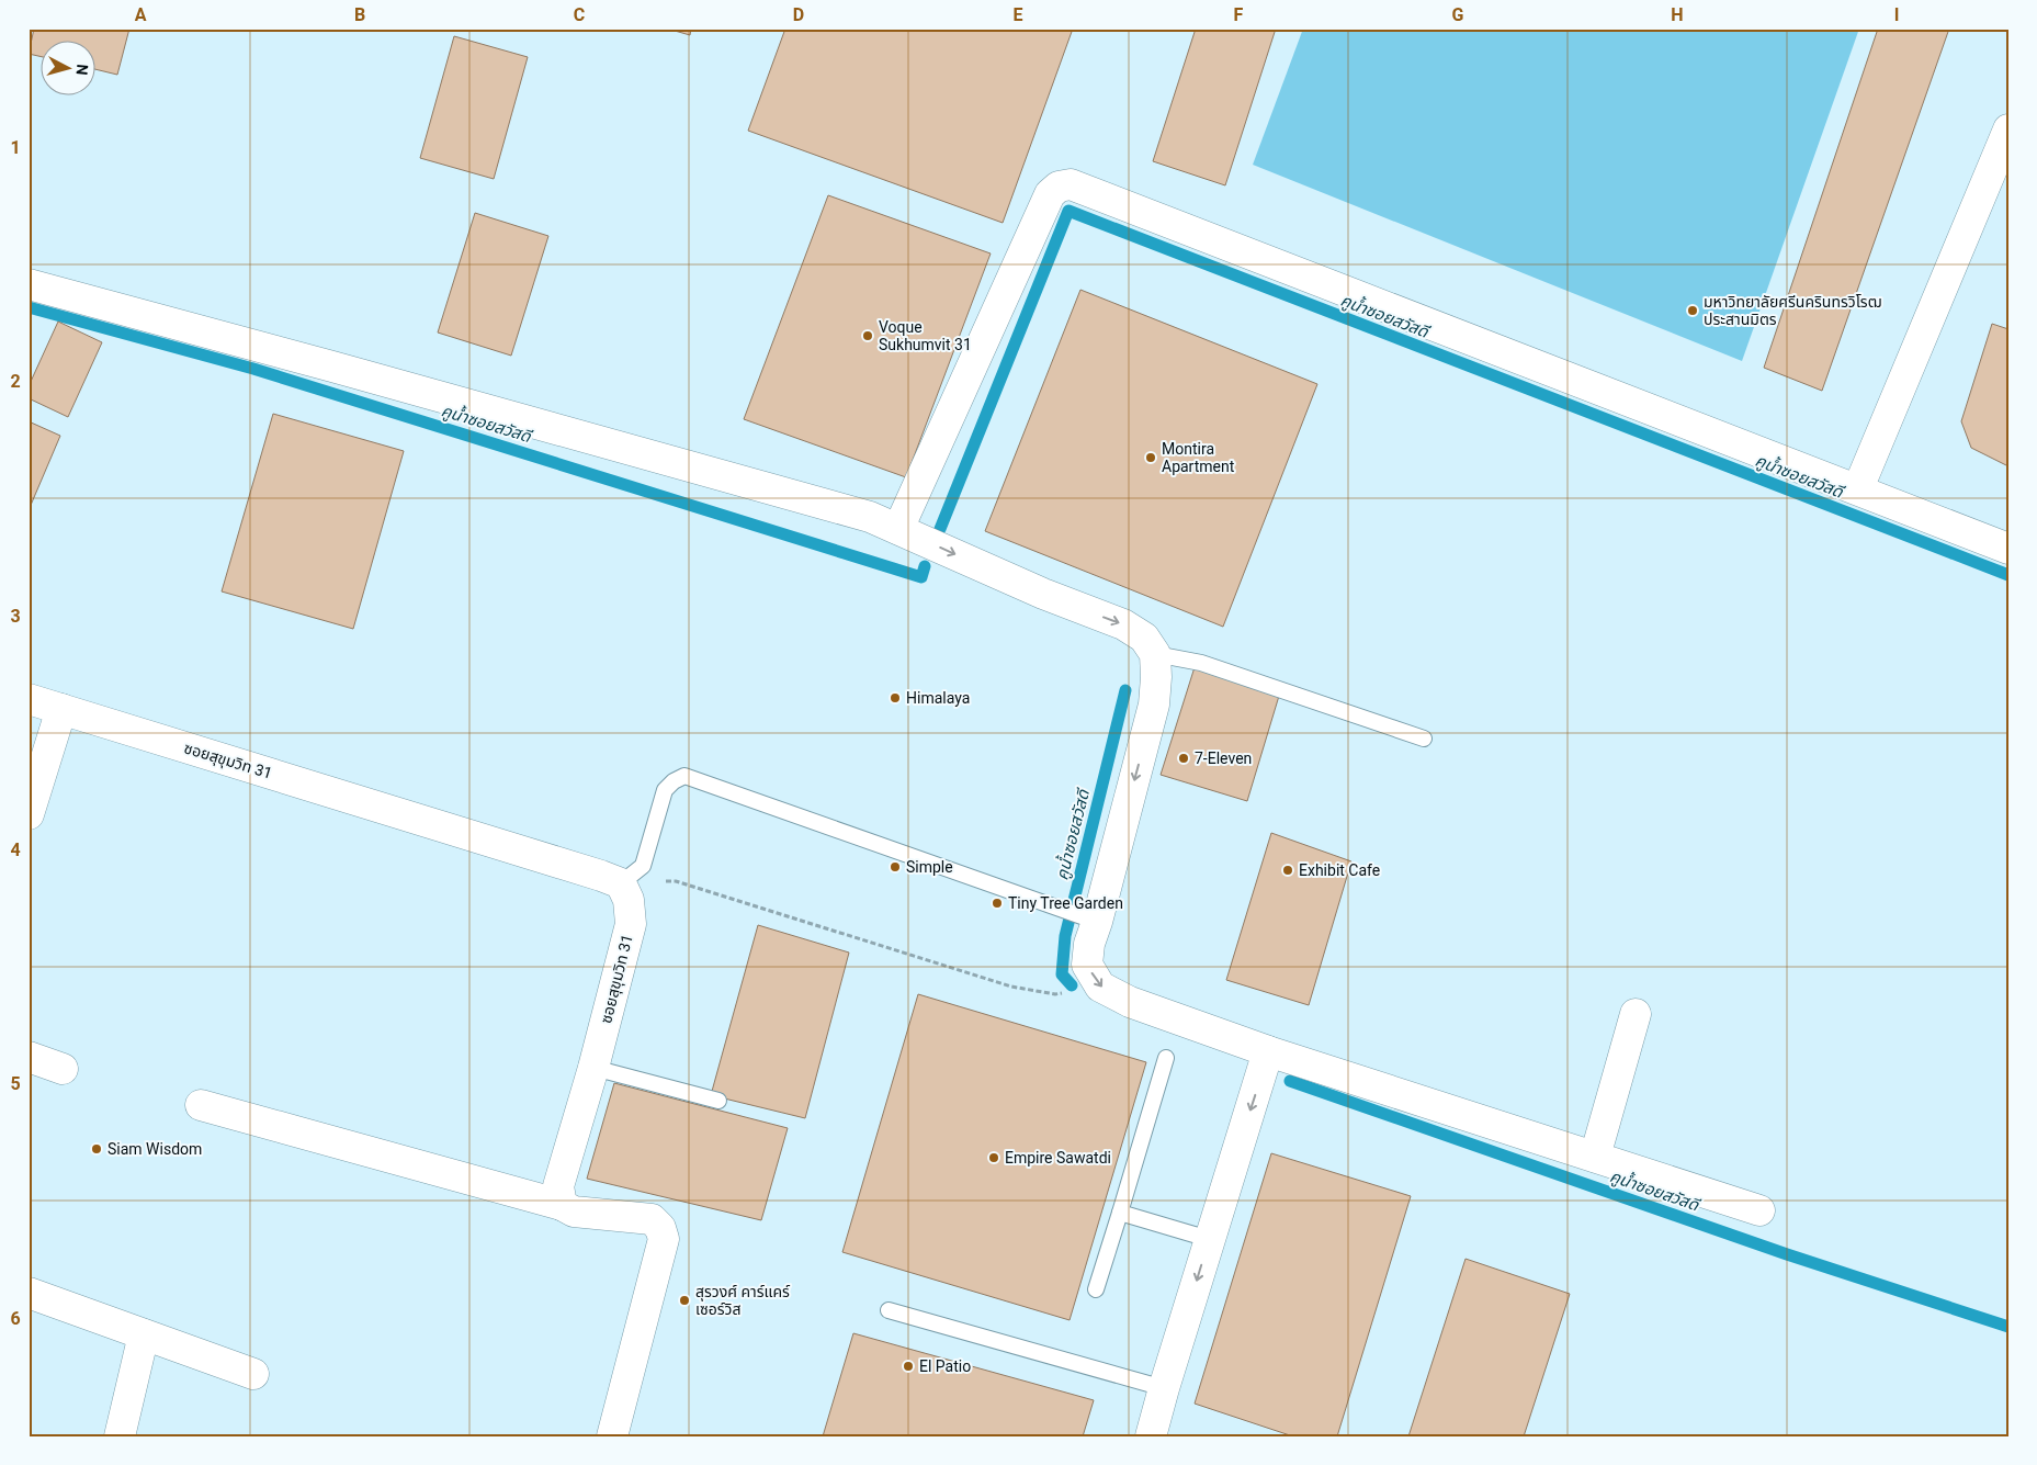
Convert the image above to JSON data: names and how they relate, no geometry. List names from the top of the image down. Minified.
{"streets":{"street":["ซอยสุขุมวิท 31"]},"water":["คูน้ำซอยสวัสดี"],"places":["มหาวิทยาลัยศรีนครินทรวิโรฒ ประสานมิตร","Voque Sukhumvit 31","Montira Apartment","Himalaya","7-Eleven","Simple","Exhibit Cafe","Tiny Tree Garden","Siam Wisdom","Empire Sawatdi","สุรวงศ์ คาร์แคร์ เซอร์วิส","El Patio"],"north":"right","grid":{"columns":["A","B","C","D","E","F","G","H","I"],"rows":["1","2","3","4","5","6"]}}
